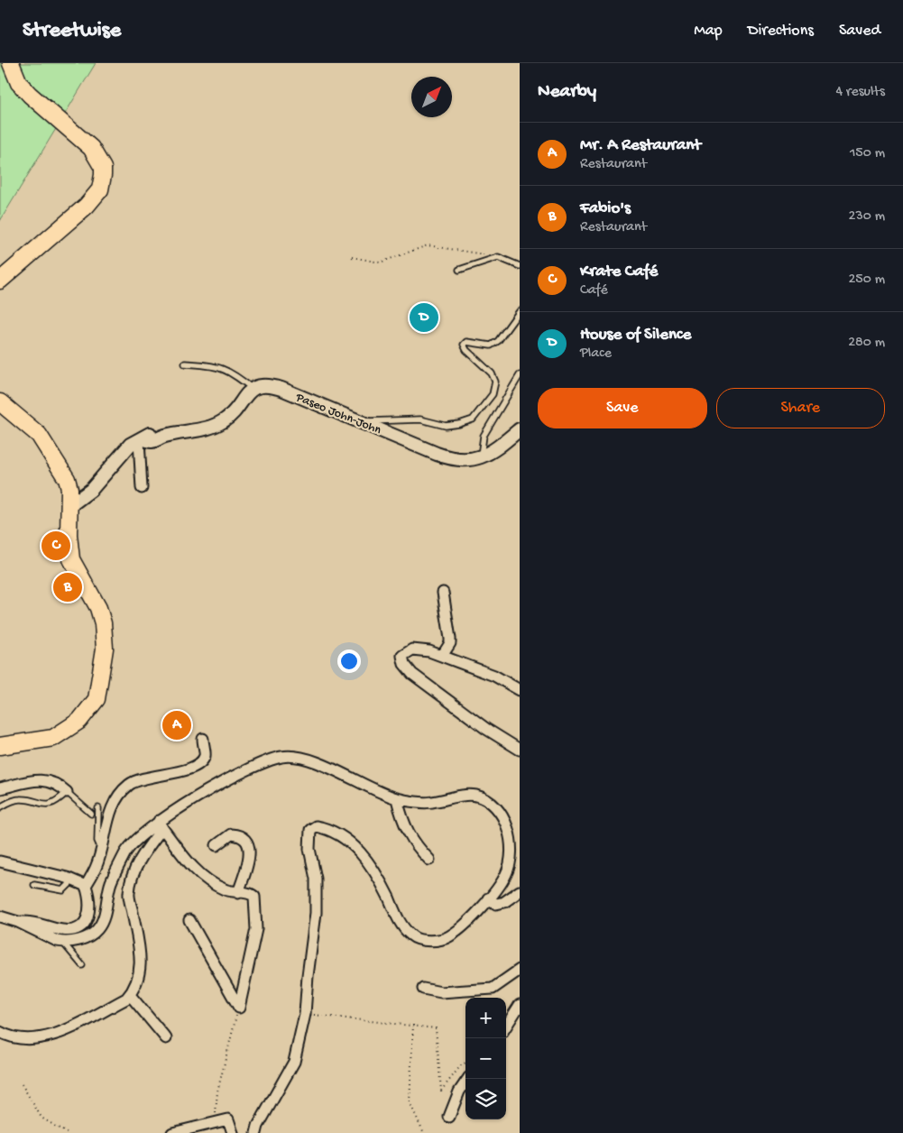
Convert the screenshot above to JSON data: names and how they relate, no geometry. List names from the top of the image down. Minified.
{"streets":{"street":["Paseo John-John"]},"north":"top right","page":{"header":"Streetwise","nav":["Map","Directions","Saved"],"heading":["Nearby","4 results"],"list":[{"mark":"A","name":"Mr. A Restaurant","note":"Restaurant","value":"150 m"},{"mark":"B","name":"Fabio's","note":"Restaurant","value":"230 m"},{"mark":"C","name":"Krate Café","note":"Café","value":"250 m"},{"mark":"D","name":"House of Silence","note":"Place","value":"280 m"}],"pins":["D","C","B","A"],"buttons":["Save","Share"],"map_buttons":["+","−"]}}
